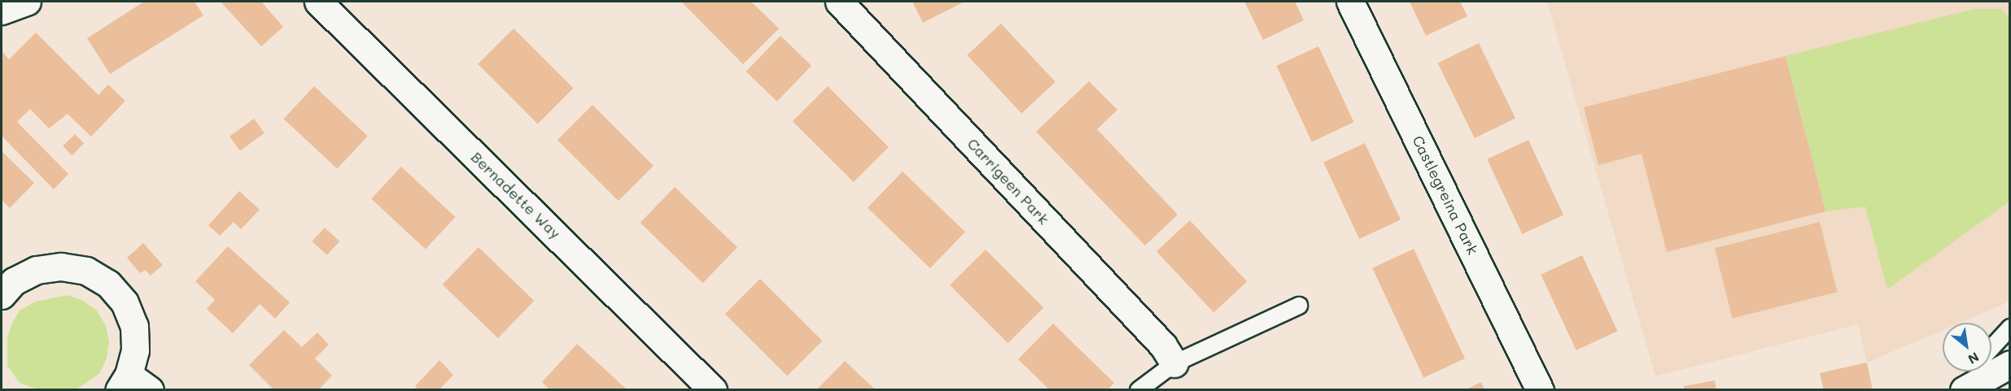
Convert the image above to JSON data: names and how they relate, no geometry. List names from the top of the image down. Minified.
{"streets":{"street":["Carrigeen Park","Bernadette Way","Castlegreina Park"]},"north":"bottom right"}
